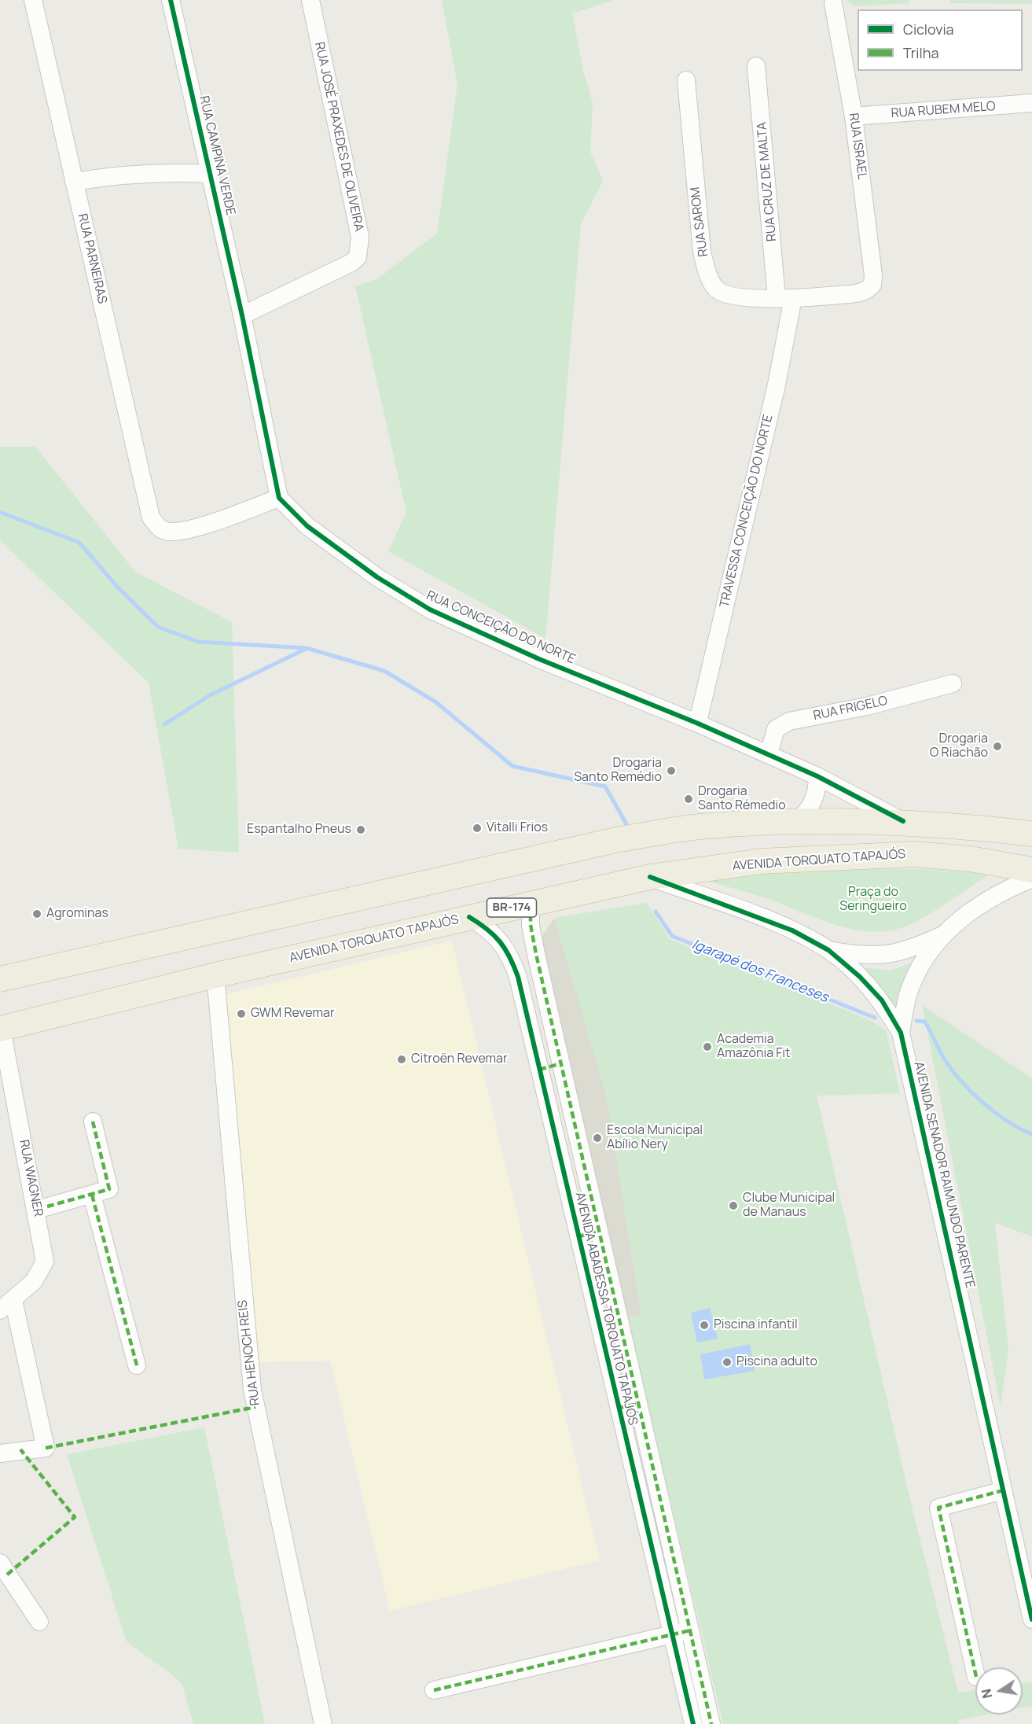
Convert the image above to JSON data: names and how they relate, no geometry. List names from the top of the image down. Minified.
{"streets":{"highway":["AVENIDA TORQUATO TAPAJÓS","BR-174"],"street":["RUA RUBEM MELO","RUA JOSÉ PRAXEDES DE OLIVEIRA","RUA ISRAEL","RUA CAMPINA VERDE","RUA CRUZ DE MALTA","RUA SAROM","RUA PARNEIRAS","TRAVESSA CONCEIÇÃO DO NORTE","RUA CONCEIÇÃO DO NORTE","RUA FRIGELO","AVENIDA SENADOR RAIMUNDO PARENTE","RUA WAGNER","AVENIDA ABADESSA TORQUATO TAPAJÓS","RUA HENOCH REIS"]},"crossings":[["RUA RUBEM MELO","RUA ISRAEL"],["RUA JOSÉ PRAXEDES DE OLIVEIRA","RUA CAMPINA VERDE"],["RUA ISRAEL","RUA SAROM"],["RUA CRUZ DE MALTA","RUA SAROM"],["RUA CRUZ DE MALTA","TRAVESSA CONCEIÇÃO DO NORTE"],["RUA SAROM","TRAVESSA CONCEIÇÃO DO NORTE"],["RUA PARNEIRAS","RUA CONCEIÇÃO DO NORTE"],["TRAVESSA CONCEIÇÃO DO NORTE","RUA CONCEIÇÃO DO NORTE"],["RUA CONCEIÇÃO DO NORTE","RUA FRIGELO"],["AVENIDA TORQUATO TAPAJÓS","AVENIDA SENADOR RAIMUNDO PARENTE"],["AVENIDA TORQUATO TAPAJÓS","RUA WAGNER"],["AVENIDA TORQUATO TAPAJÓS","AVENIDA ABADESSA TORQUATO TAPAJÓS"],["AVENIDA TORQUATO TAPAJÓS","RUA HENOCH REIS"]],"water":["Igarapé dos Franceses"],"parks":["Praça do Seringueiro"],"places":["Drogaria O Riachão","Drogaria Santo Remédio","Drogaria Santo Rémedio","Vitalli Frios","Espantalho Pneus","Agrominas","GWM Revemar","Academia Amazônia Fit","Citroën Revemar","Escola Municipal Abílio Nery","Clube Municipal de Manaus","Piscina infantil","Piscina adulto"],"legend":["Ciclovia","Trilha"],"north":"left"}
